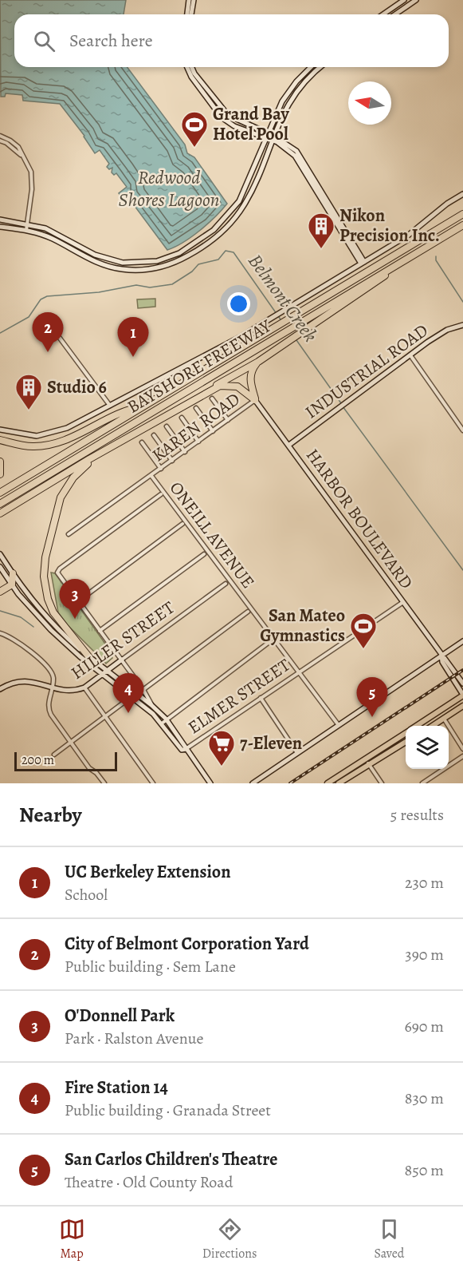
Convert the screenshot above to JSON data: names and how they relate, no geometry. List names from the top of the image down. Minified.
{"streets":{"highway":["BAYSHORE FREEWAY"],"main road":["INDUSTRIAL ROAD","HARBOR BOULEVARD","HILLER STREET"],"street":["KAREN ROAD","ONEILL AVENUE","ELMER STREET"]},"crossings":[["INDUSTRIAL ROAD","HARBOR BOULEVARD"],["KAREN ROAD","HARBOR BOULEVARD"],["KAREN ROAD","ONEILL AVENUE"],["HARBOR BOULEVARD","ELMER STREET"],["ONEILL AVENUE","ELMER STREET"]],"water":["Redwood Shores Lagoon","Belmont Creek"],"places":{"sports":["Grand Bay Hotel Pool","San Mateo Gymnastics"],"building":["Nikon Precision Inc.","Studio 6"],"supermarket":["7-Eleven"]},"scale_bar":"200 m","north":"left","page":{"search":"Search here","pins":["2","1","3","4","5"],"scale":"200 m","heading":["Nearby","5 results"],"list":[{"mark":"1","name":"UC Berkeley Extension","note":"School","value":"230 m"},{"mark":"2","name":"City of Belmont Corporation Yard","note":"Public building · Sem Lane","value":"390 m"},{"mark":"3","name":"O'Donnell Park","note":"Park · Ralston Avenue","value":"690 m"},{"mark":"4","name":"Fire Station 14","note":"Public building · Granada Street","value":"830 m"},{"mark":"5","name":"San Carlos Children's Theatre","note":"Theatre · Old County Road","value":"850 m"}],"nav":["Map","Directions","Saved"]}}
